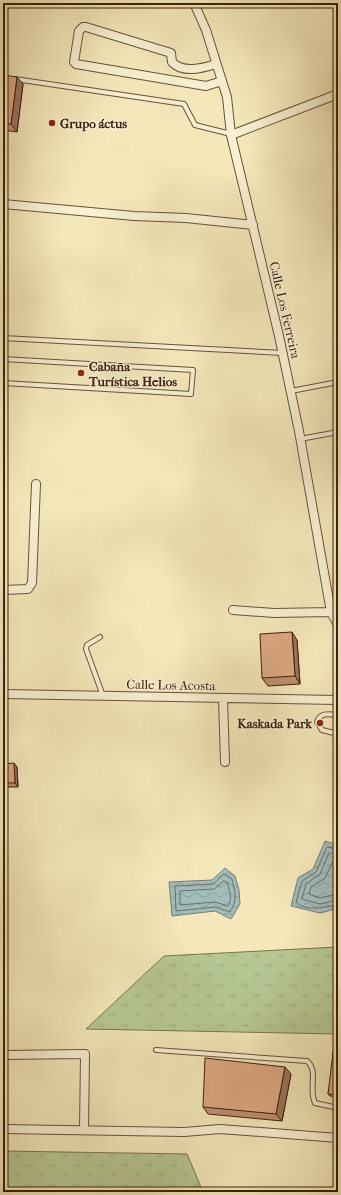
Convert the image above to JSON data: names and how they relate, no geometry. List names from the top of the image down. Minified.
{"streets":{"street":["Calle Los Ferreira","Calle Los Acosta"]},"places":["Grupo áctus","Cabaña Turística Helios","Kaskada Park"]}
